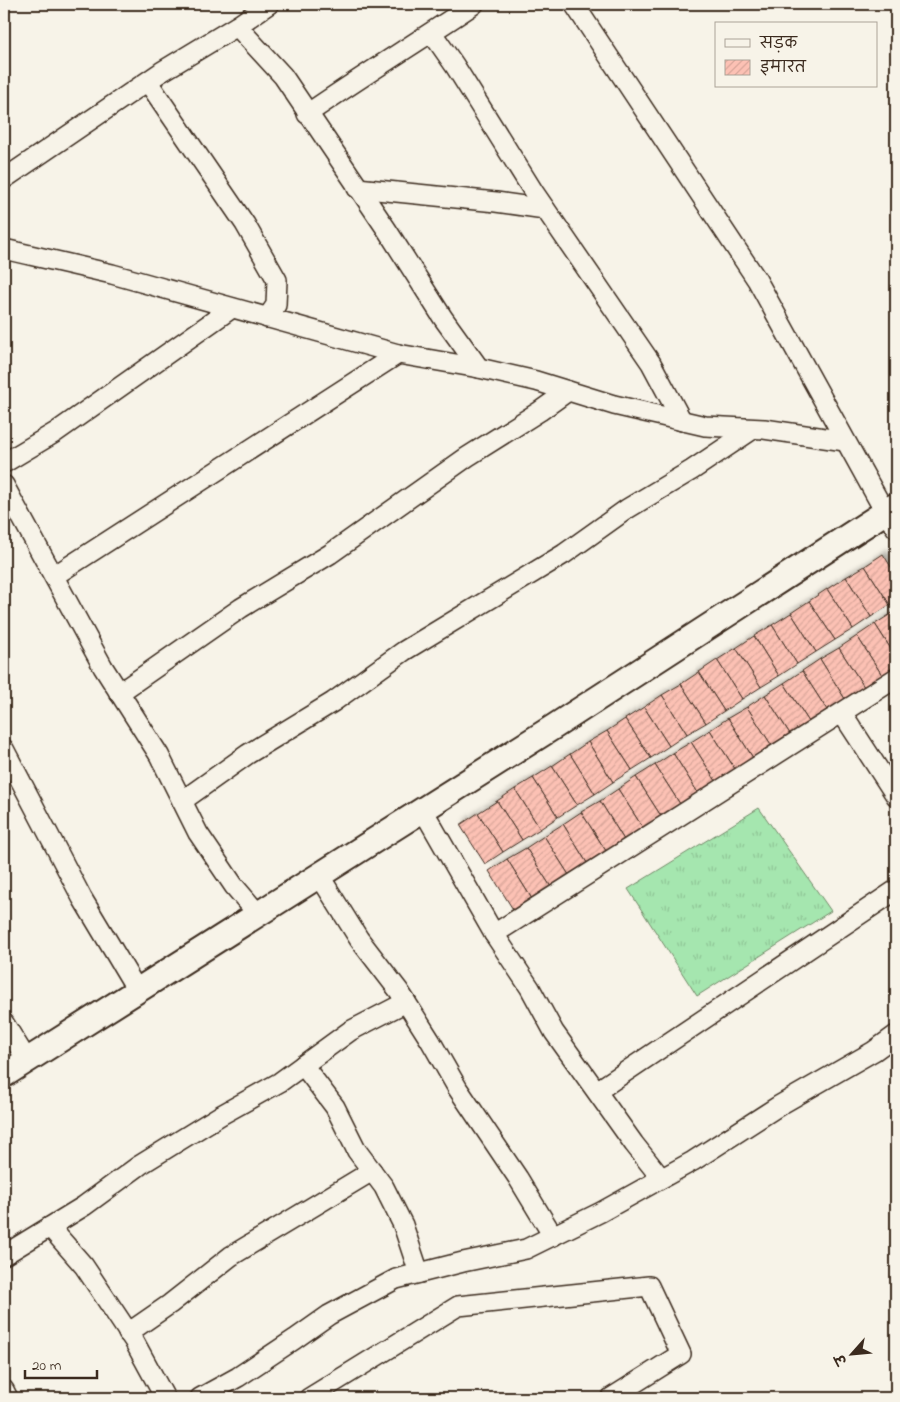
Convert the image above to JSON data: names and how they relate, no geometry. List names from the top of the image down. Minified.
{"legend":["सड़क","इमारत"],"scale_bar":"20 m","north":"bottom left"}
